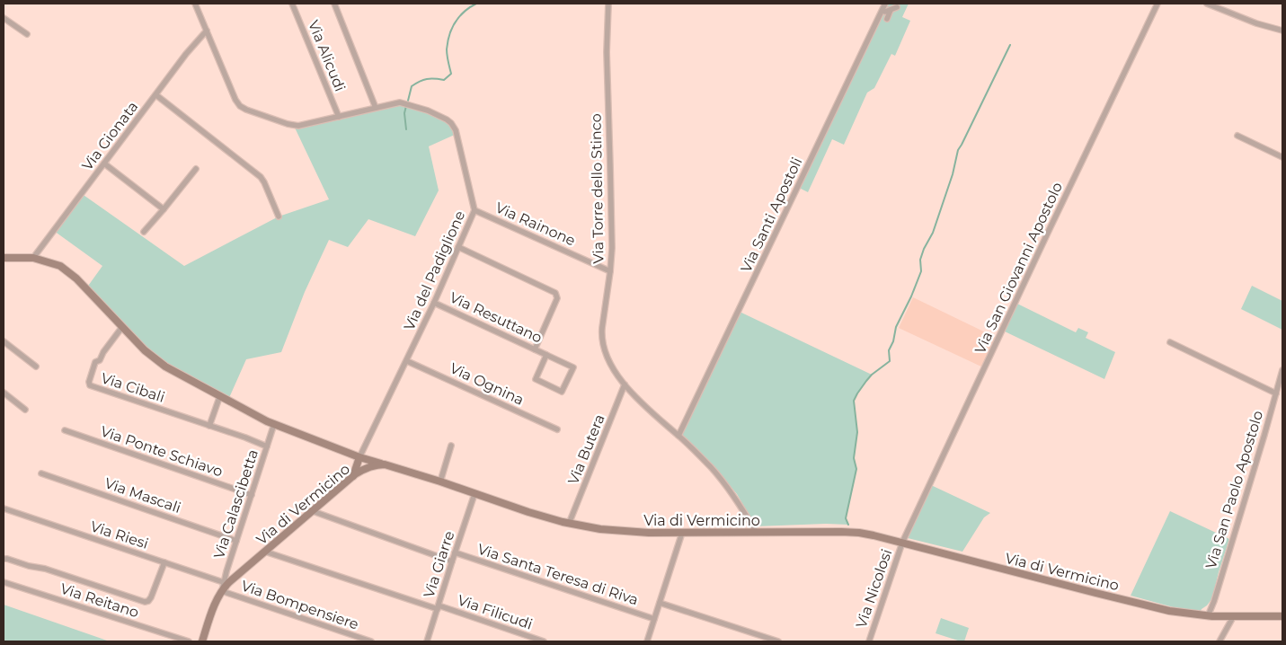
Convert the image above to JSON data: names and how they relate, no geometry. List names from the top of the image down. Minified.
{"streets":{"main road":["Via di Vermicino"],"street":["Via Alicudi","Via Gionata","Via Torre dello Stinco","Via Santi Apostoli","Via Rainone","Via San Giovanni Apostolo","Via del Padiglione","Via Resuttano","Via Ognina","Via Cibali","Via Butera","Via Ponte Schiavo","Via San Paolo Apostolo","Via Mascali","Via Calascibetta","Via Riesi","Via Giarre","Via Santa Teresa di Riva","Via Nicolosi","Via Reitano","Via Bompensiere","Via Filicudi"]},"crossings":[["Via Alicudi","Via del Padiglione"],["Via Gionata","Via del Padiglione"],["Via Torre dello Stinco","Via Santi Apostoli"],["Via Torre dello Stinco","Via Rainone"],["Via Torre dello Stinco","Via Butera"],["Via Torre dello Stinco","Via di Vermicino"],["Via Rainone","Via del Padiglione"],["Via San Giovanni Apostolo","Via di Vermicino"],["Via San Giovanni Apostolo","Via Nicolosi"],["Via del Padiglione","Via Resuttano"],["Via del Padiglione","Via Ognina"],["Via Cibali","Via Calascibetta"],["Via Butera","Via di Vermicino"],["Via Ponte Schiavo","Via Calascibetta"],["Via San Paolo Apostolo","Via di Vermicino"],["Via Mascali","Via Calascibetta"],["Via Calascibetta","Via di Vermicino"],["Via Calascibetta","Via Riesi"],["Via di Vermicino","Via Riesi"],["Via di Vermicino","Via Giarre"],["Via di Vermicino","Via Nicolosi"],["Via di Vermicino","Via Bompensiere"],["Via di Vermicino","Via Filicudi"],["Via Giarre","Via Santa Teresa di Riva"],["Via Giarre","Via Filicudi"]]}
